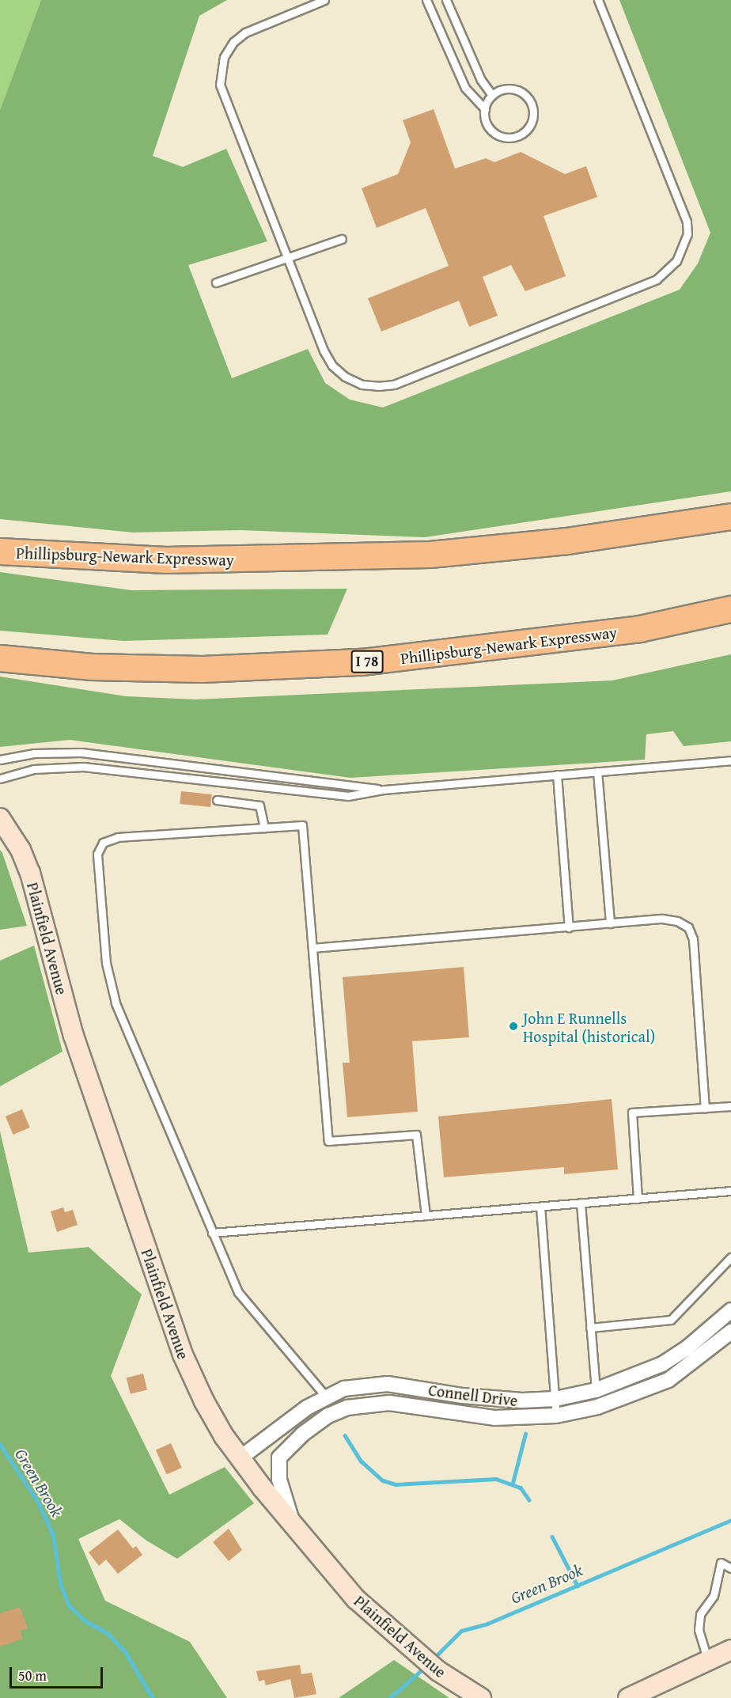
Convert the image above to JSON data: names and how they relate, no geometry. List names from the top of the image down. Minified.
{"streets":{"highway":["Phillipsburg-Newark Expressway","I 78"],"main road":["Plainfield Avenue"],"street":["Connell Drive"]},"crossings":[["Plainfield Avenue","Connell Drive"]],"water":["Green Brook"],"places":["John E Runnells Hospital (historical)"],"scale_bar":"50 m"}
